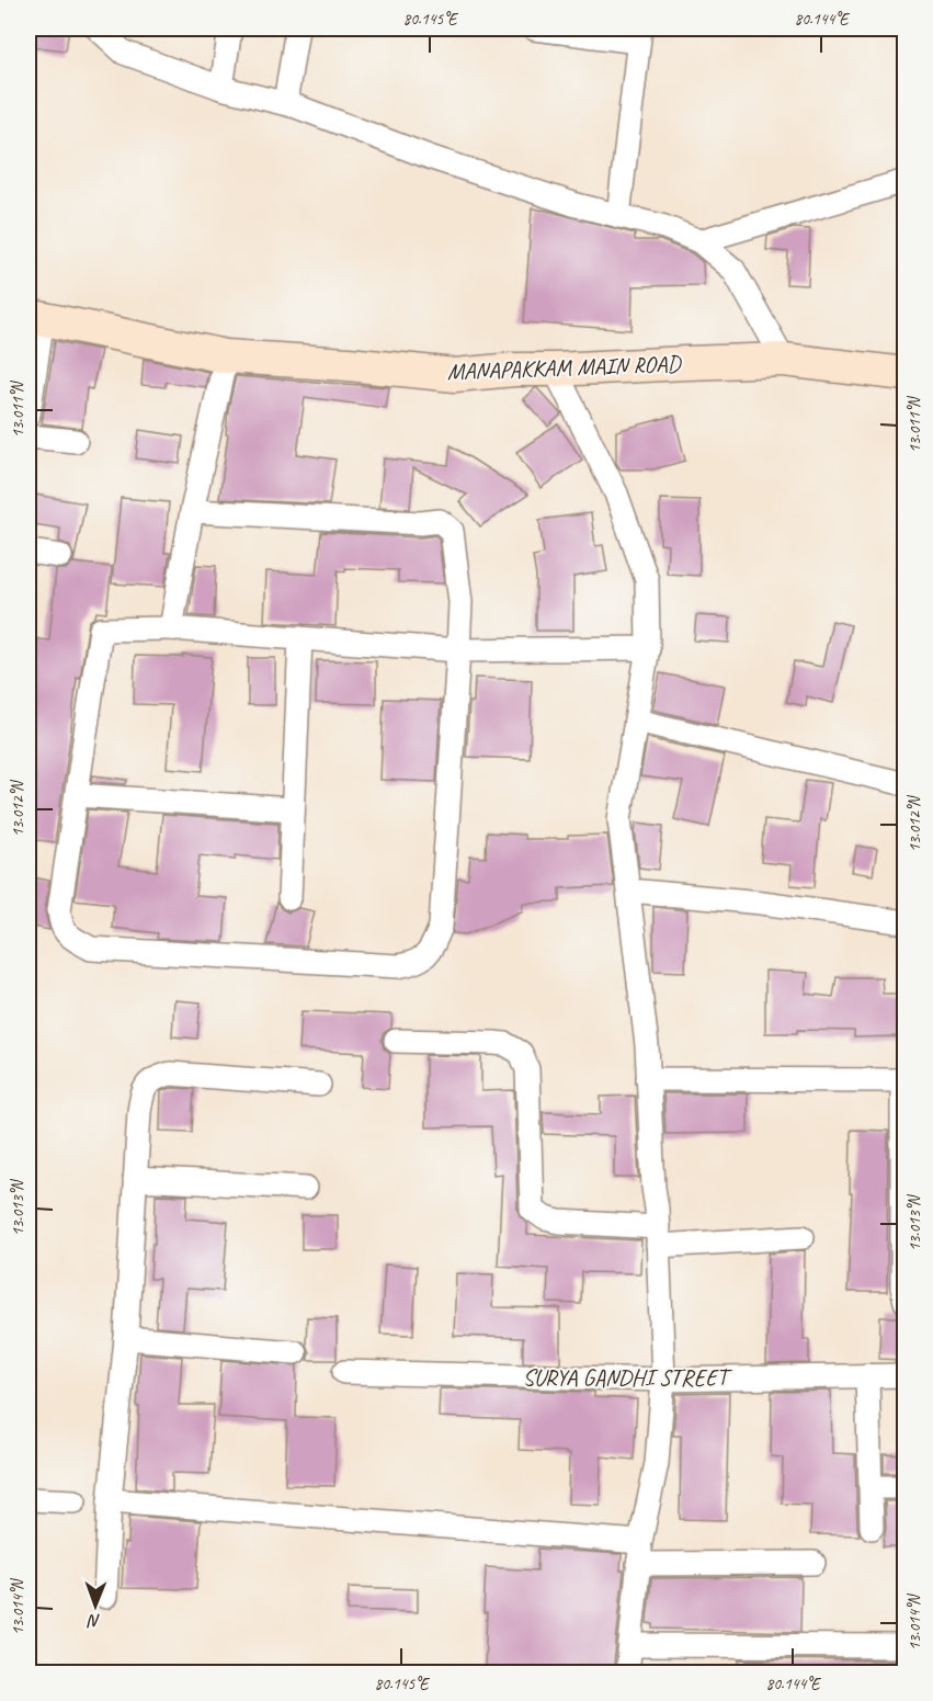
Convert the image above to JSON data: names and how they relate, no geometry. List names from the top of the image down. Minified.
{"streets":{"main road":["MANAPAKKAM MAIN ROAD"],"street":["SURYA GANDHI STREET"]},"north":"bottom","coordinates":["80.145°E","80.144°E","13.011°N","13.012°N","13.013°N","13.014°N"]}
